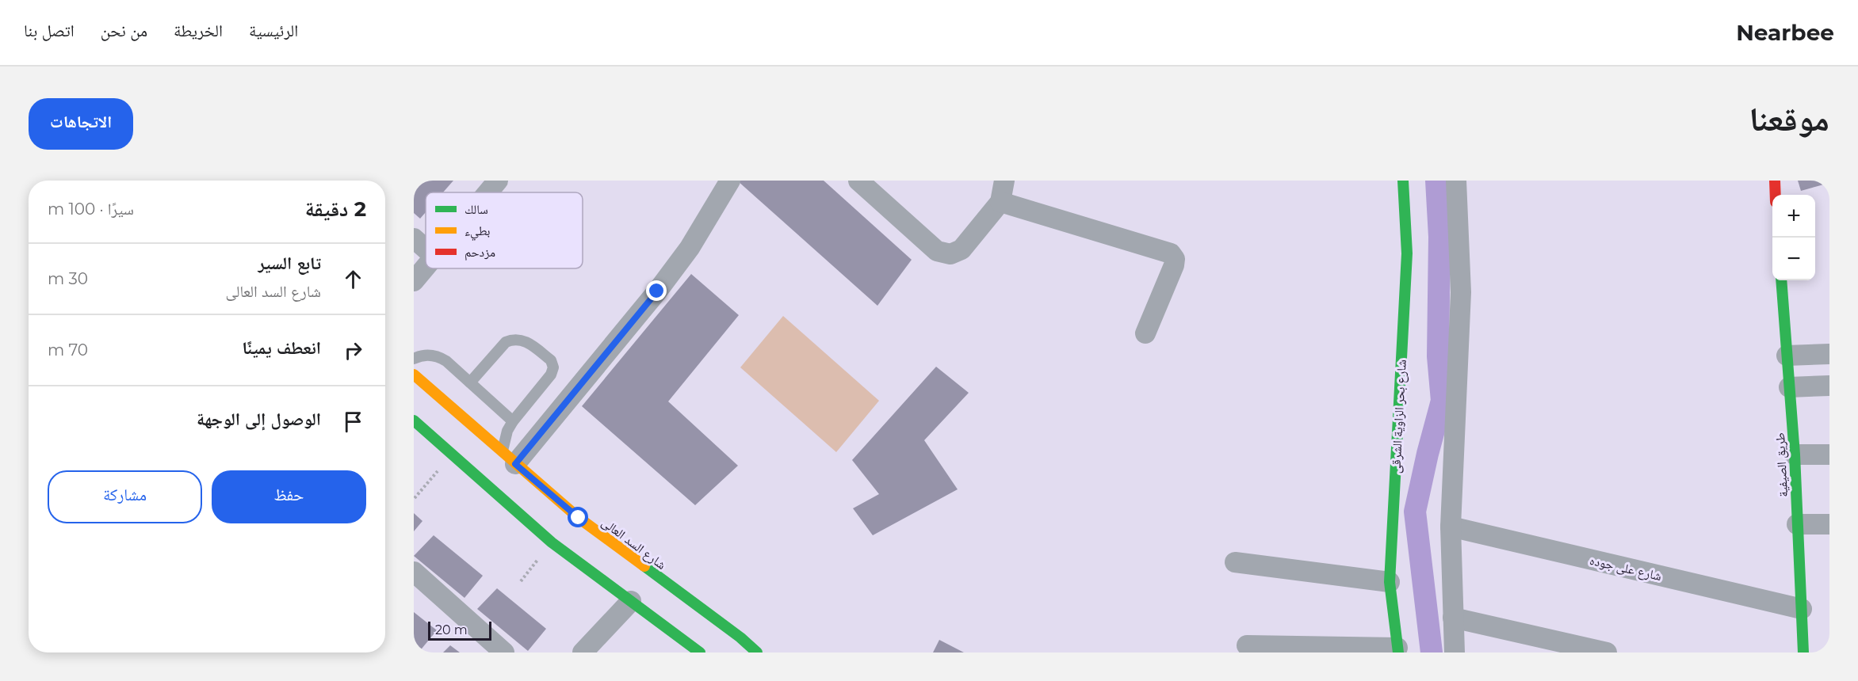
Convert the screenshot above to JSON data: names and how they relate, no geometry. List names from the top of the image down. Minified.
{"streets":{"street":["شارع بحر الزاوية الشرقى","طريق الصيفية","شارع السد العالى","شارع على جوده"]},"crossings":[["طريق الصيفية","شارع على جوده"]],"legend":["سالك","بطيء","مزدحم"],"scale_bar":"20 m","page":{"header":"Nearbee","nav":["الرئيسية","الخريطة","من نحن","اتصل بنا"],"title":"موقعنا","buttons":["الاتجاهات",["حفظ","مشاركة"]],"heading":["2 دقيقة","سيرًا · 100 m"],"map_buttons":["+","−"],"list":[["تابع السير","شارع السد العالى","30 m"],["انعطف يمينًا","70 m"],"الوصول إلى الوجهة"],"scale":"20 m"}}
